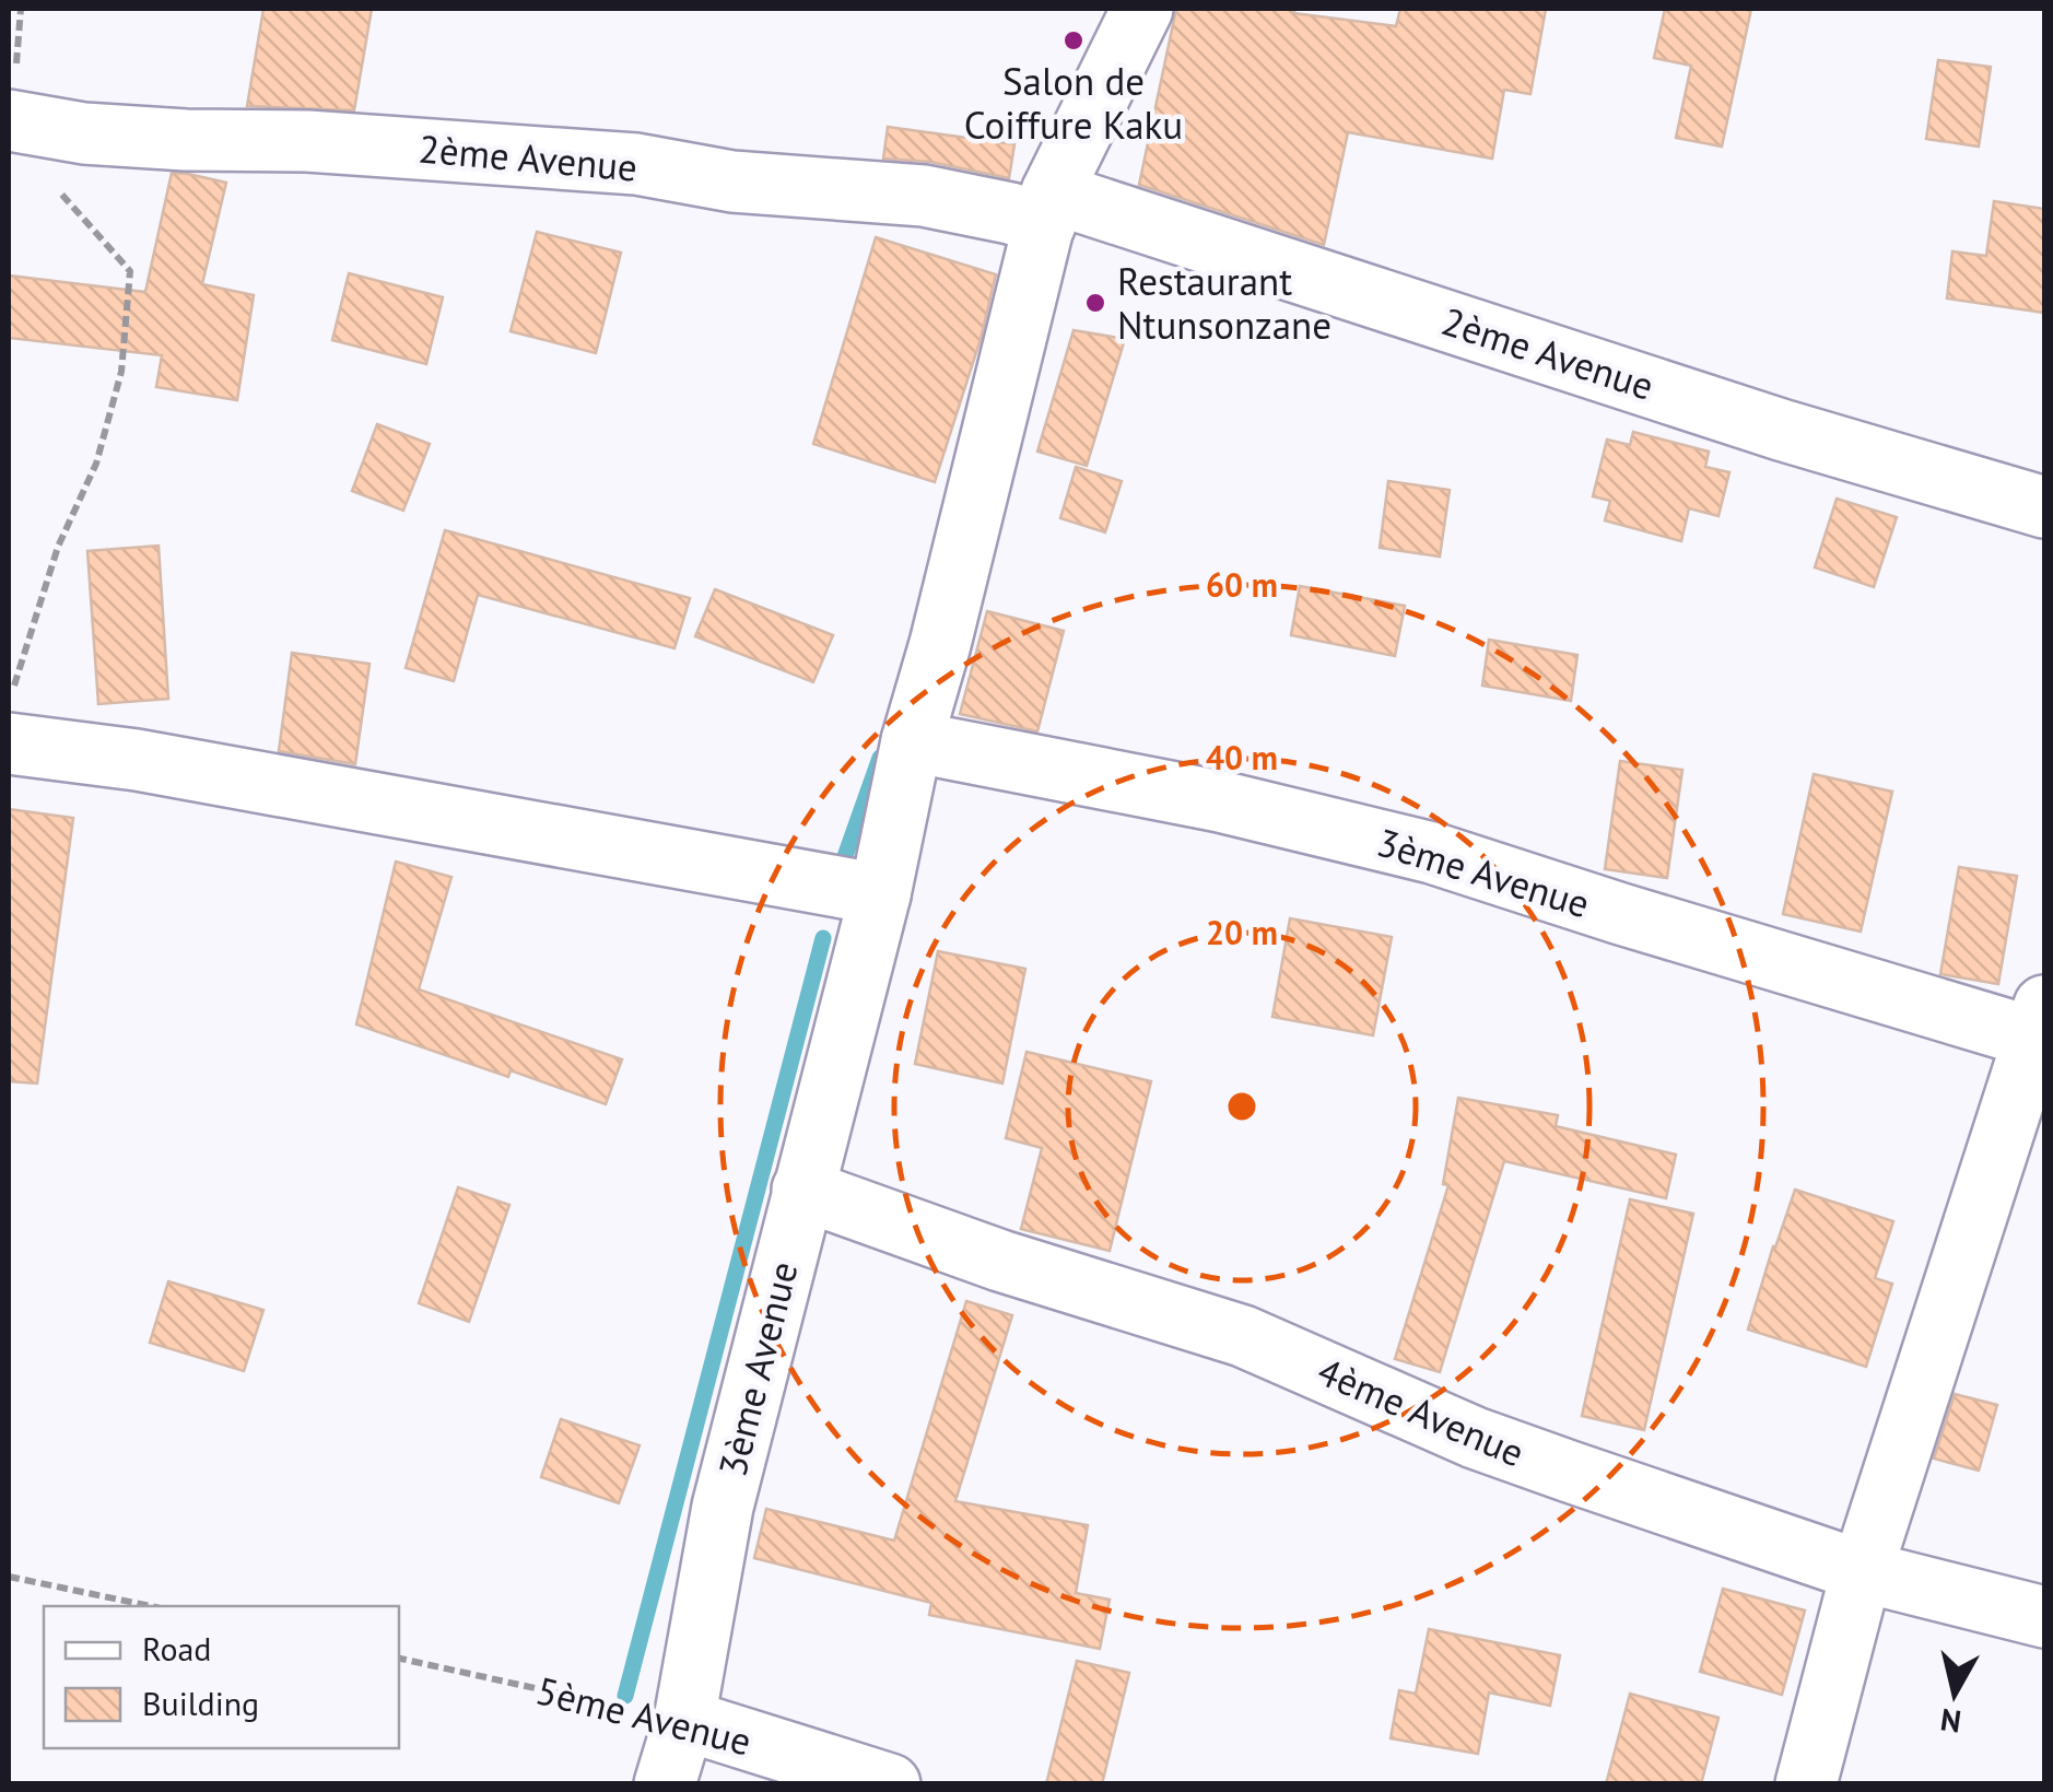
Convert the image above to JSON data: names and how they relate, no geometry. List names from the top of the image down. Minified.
{"streets":{"street":["2ème Avenue","3ème Avenue","4ème Avenue","5ème Avenue"]},"crossings":[["2ème Avenue","3ème Avenue"],["3ème Avenue","4ème Avenue"],["3ème Avenue","5ème Avenue"]],"places":["Salon de Coiffure Kaku","Restaurant Ntunsonzane"],"legend":["Road","Building"],"north":"bottom","rings":["60 m","40 m","20 m"]}
